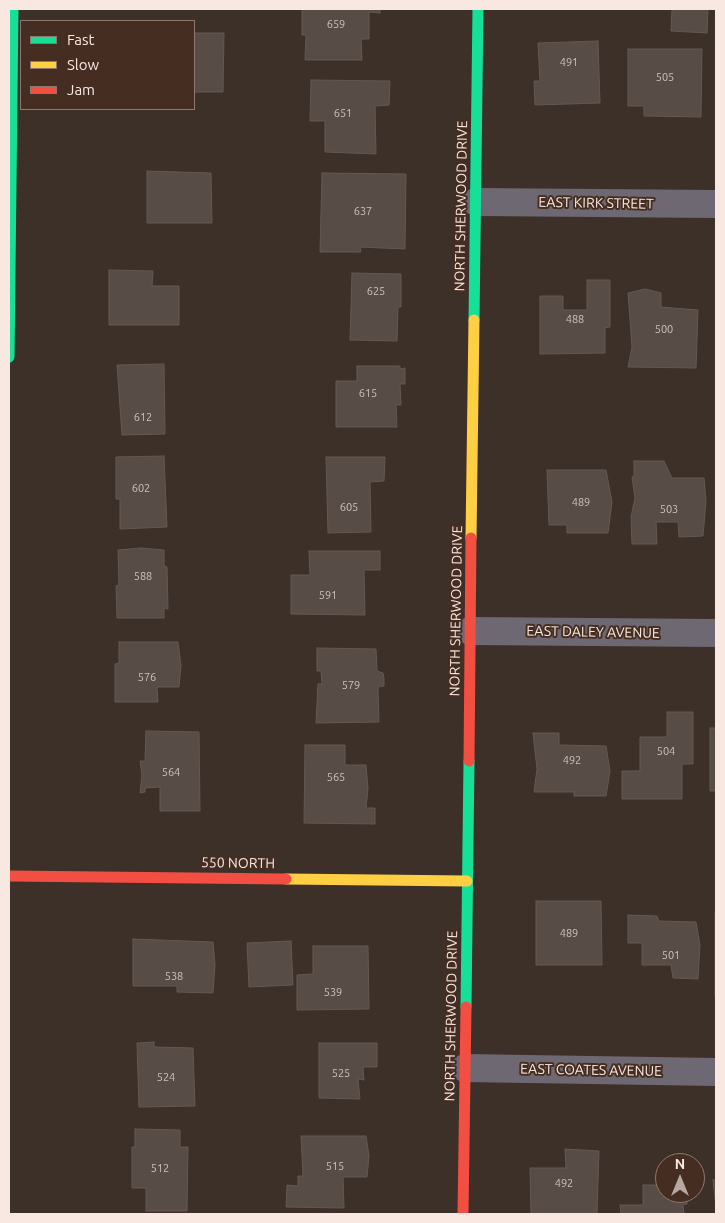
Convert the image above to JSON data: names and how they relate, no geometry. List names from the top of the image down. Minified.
{"streets":{"street":["EAST KIRK STREET","NORTH SHERWOOD DRIVE","EAST DALEY AVENUE","550 NORTH","EAST COATES AVENUE"]},"crossings":[["EAST KIRK STREET","NORTH SHERWOOD DRIVE"],["NORTH SHERWOOD DRIVE","EAST DALEY AVENUE"],["NORTH SHERWOOD DRIVE","550 NORTH"],["NORTH SHERWOOD DRIVE","EAST COATES AVENUE"]],"house_numbers":["659","491","505","651","637","625","488","500","615","612","602","489","605","503","588","591","576","579","504","492","564","565","489","501","538","539","525","524","515","512","492"],"legend":["Fast","Slow","Jam"],"north":"top"}
